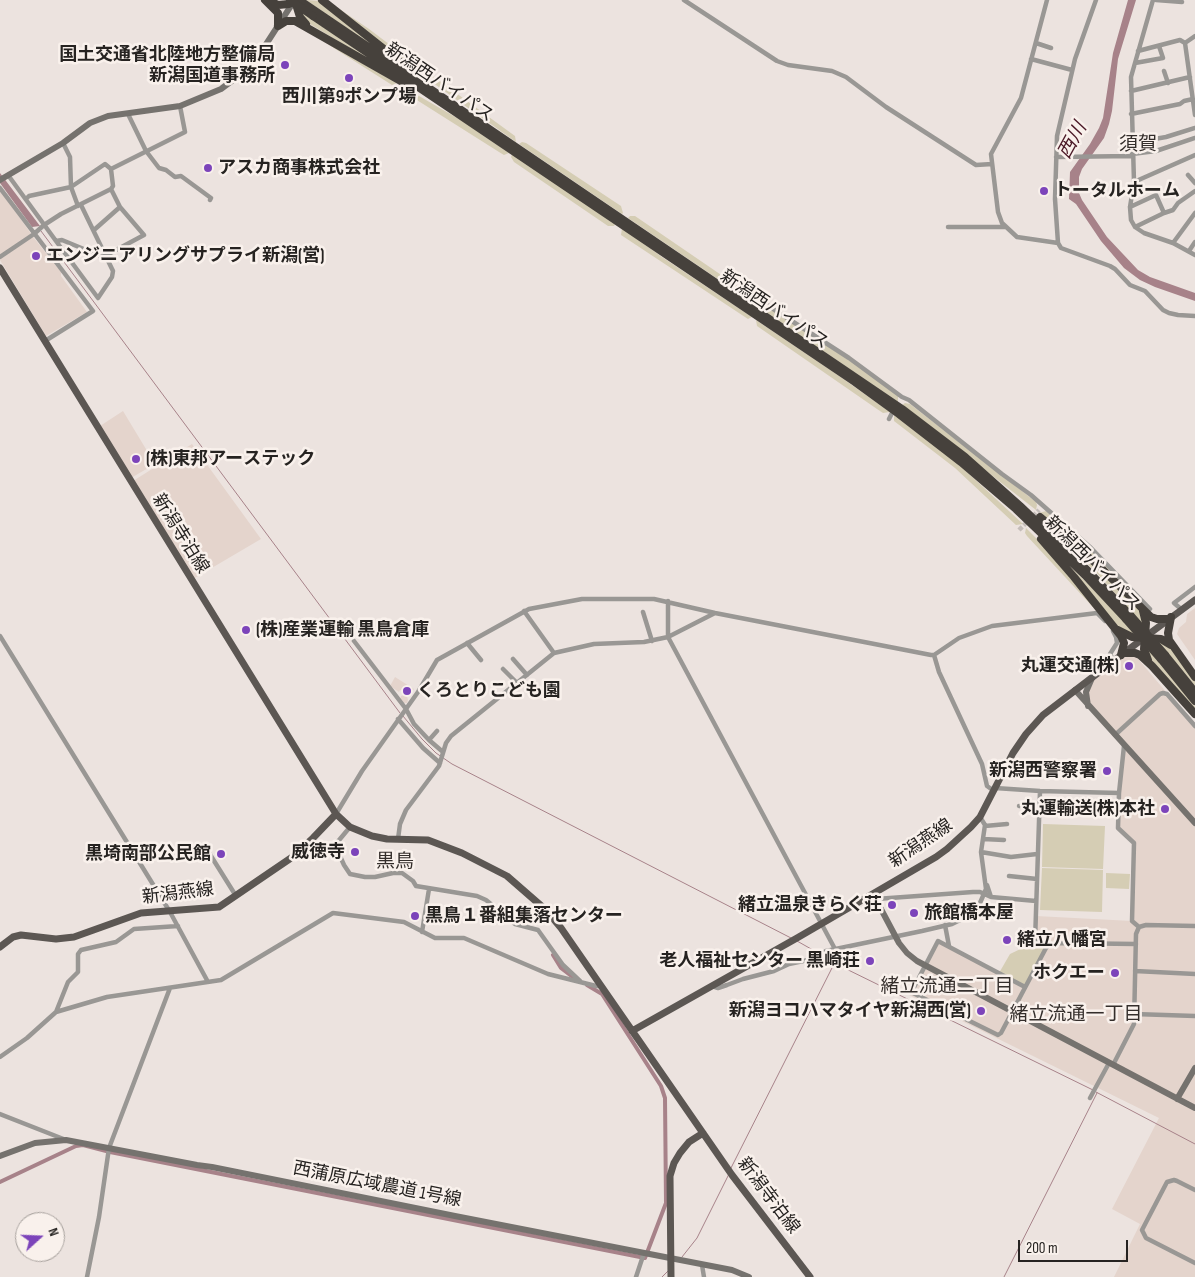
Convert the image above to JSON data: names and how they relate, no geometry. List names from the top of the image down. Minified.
{"streets":{"highway":["新潟西バイパス"],"main road":["新潟寺泊線","新潟燕線"],"street":["西蒲原広域農道 1号線"]},"crossings":[["新潟寺泊線","新潟燕線"]],"districts":["須賀","黒鳥","緒立流通二丁目","緒立流通一丁目"],"water":["西川"],"places":["国土交通省北陸地方整備局 新潟国道事務所","西川第9ポンプ場","アスカ商事株式会社","トータルホーム","エンジニアリングサプライ新潟(営)","(株)東邦アーステック","(株)産業運輸 黒鳥倉庫","丸運交通(株)","くろとりこども園","新潟西警察署","丸運輸送(株)本社","威徳寺","黒埼南部公民館","緒立温泉きらく荘","旅館橋本屋","黒鳥１番組集落センター","緒立八幡宮","老人福祉センター 黒崎荘","ホクエー","新潟ヨコハマタイヤ新潟西(営)"],"scale_bar":"200 m","north":"right"}
